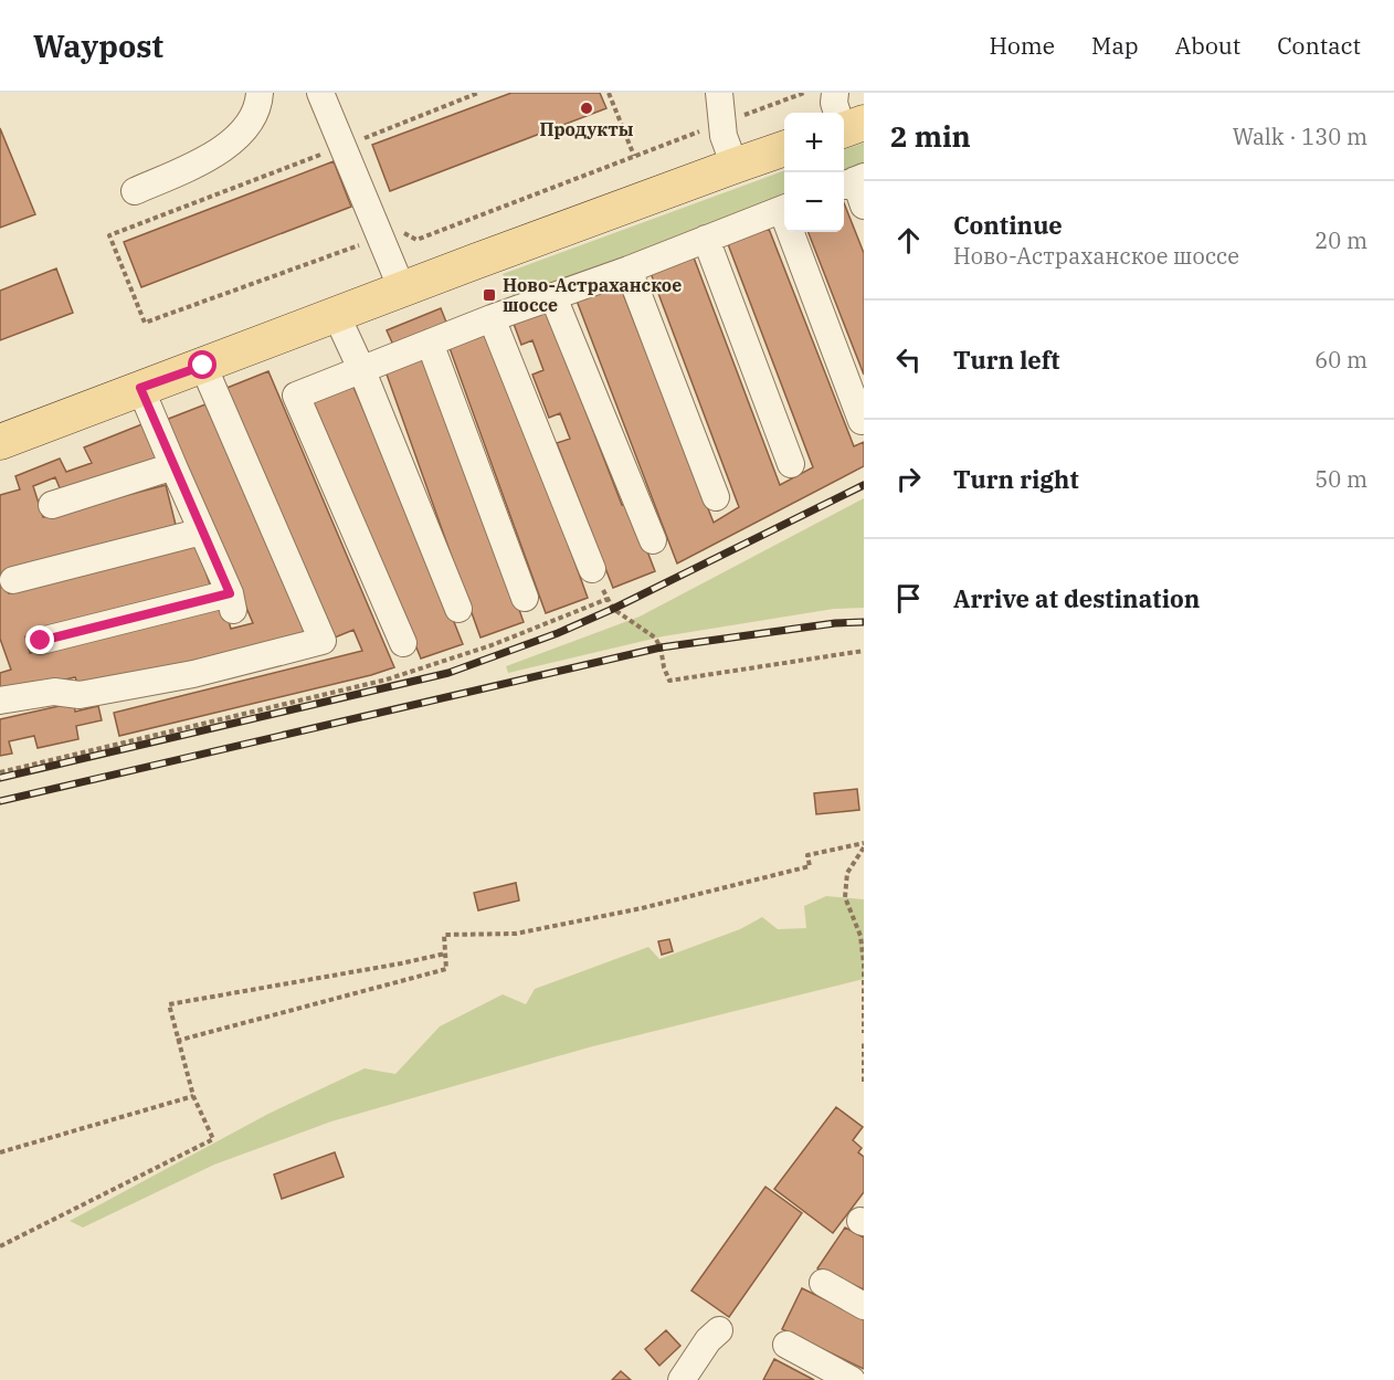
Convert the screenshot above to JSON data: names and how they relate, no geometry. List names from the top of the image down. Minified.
{"places":{"other":["Продукты"],"transit":["Ново-Астраханское шоссе"]},"page":{"header":"Waypost","nav":["Home","Map","About","Contact"],"heading":["2 min","Walk · 130 m"],"map_buttons":["+","−"],"list":[["Continue","Ново-Астраханское шоссе","20 m"],["Turn left","60 m"],["Turn right","50 m"],"Arrive at destination"]}}
